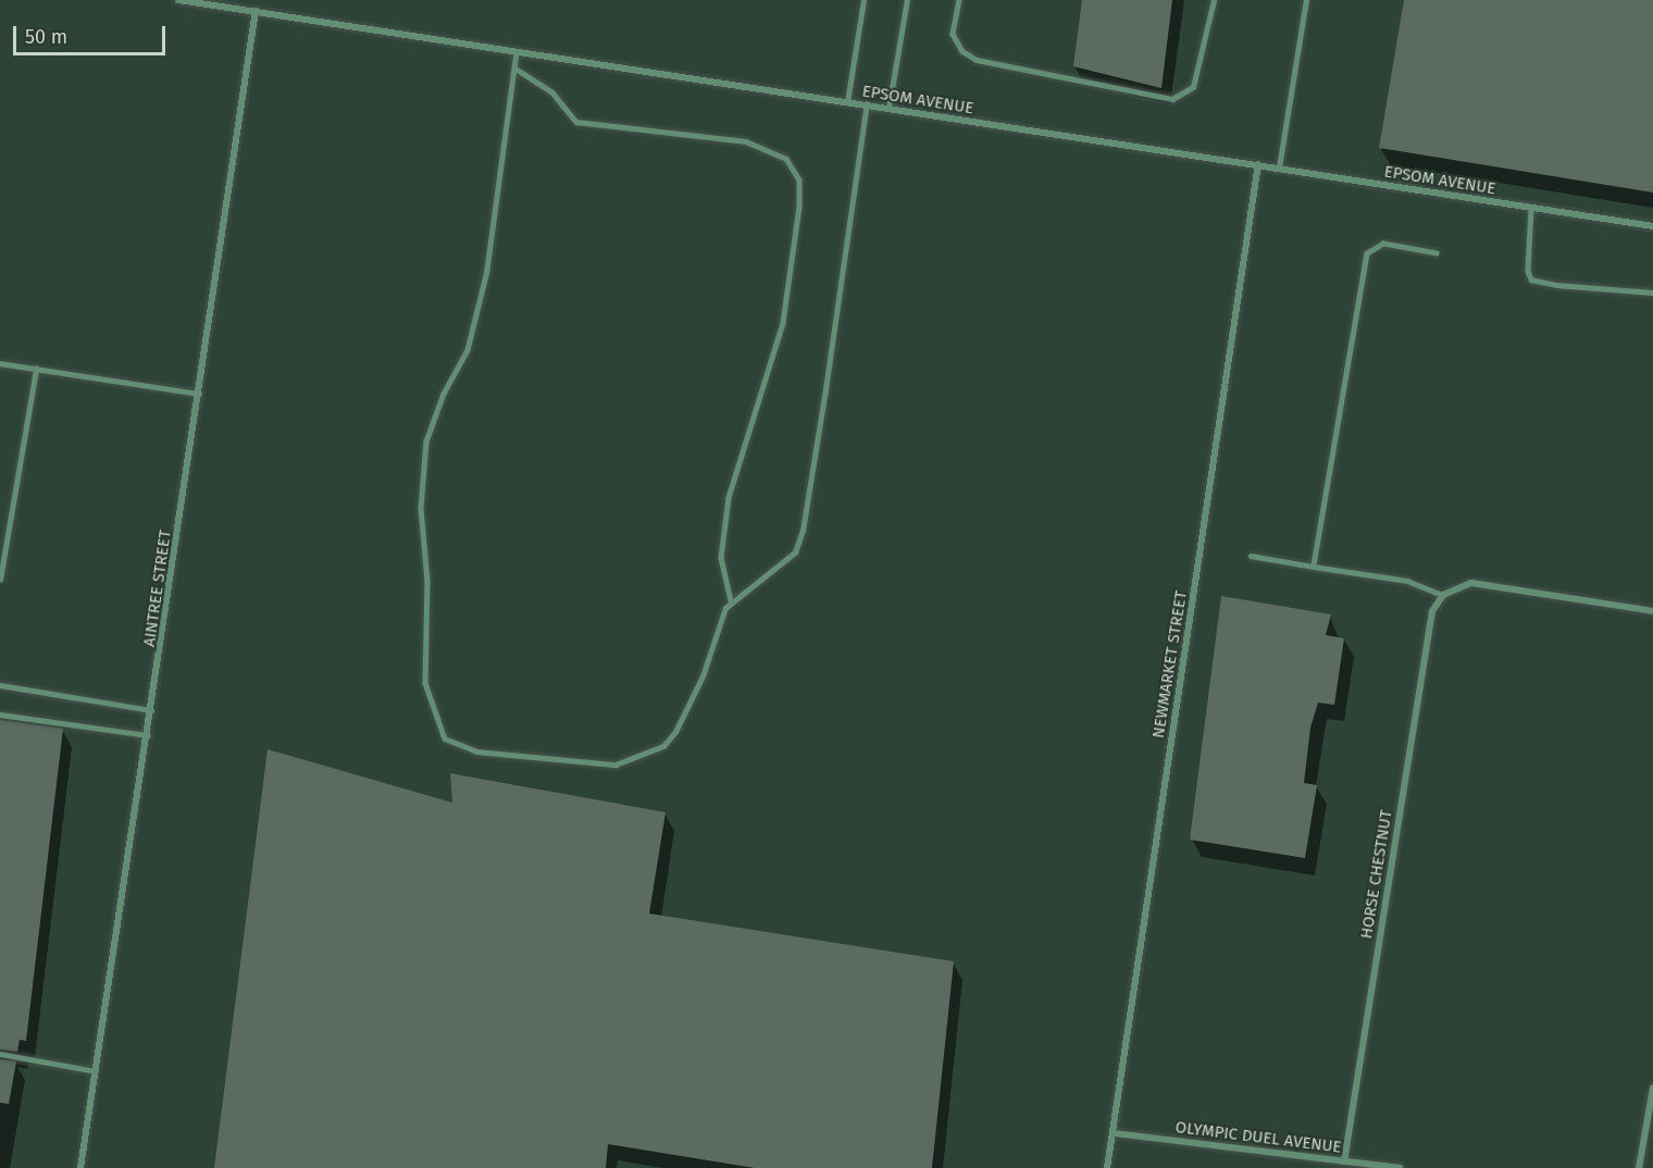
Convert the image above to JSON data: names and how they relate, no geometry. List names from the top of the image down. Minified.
{"streets":{"street":["EPSOM AVENUE","AINTREE STREET","NEWMARKET STREET","HORSE CHESTNUT","OLYMPIC DUEL AVENUE"]},"crossings":[["EPSOM AVENUE","AINTREE STREET"],["EPSOM AVENUE","NEWMARKET STREET"],["NEWMARKET STREET","OLYMPIC DUEL AVENUE"],["HORSE CHESTNUT","OLYMPIC DUEL AVENUE"]],"scale_bar":"50 m"}
